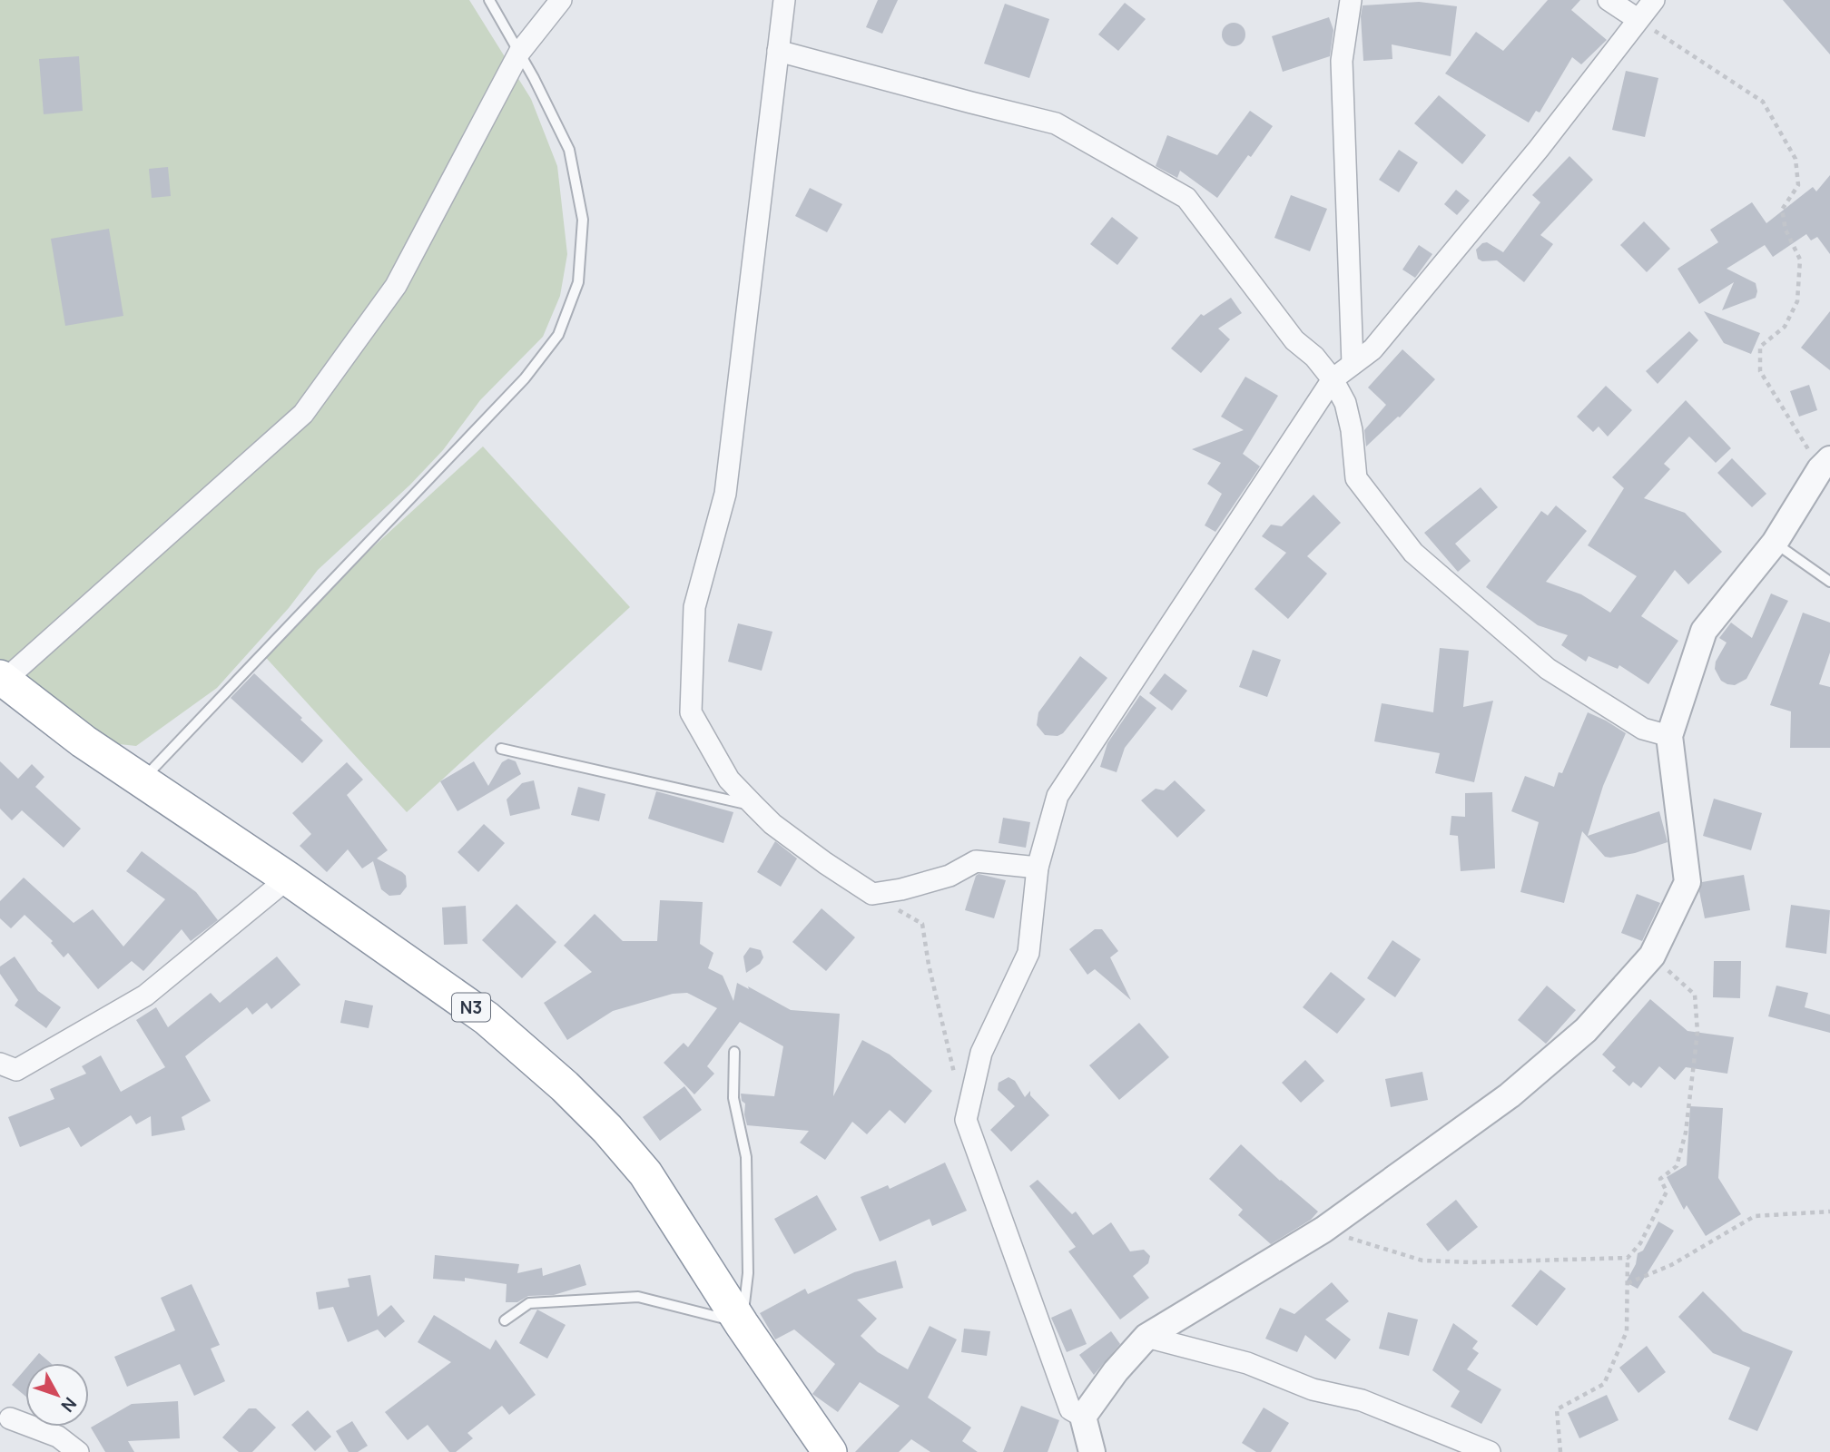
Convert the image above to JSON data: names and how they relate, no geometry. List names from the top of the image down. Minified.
{"streets":{"highway":["N3"]},"north":"bottom right"}
